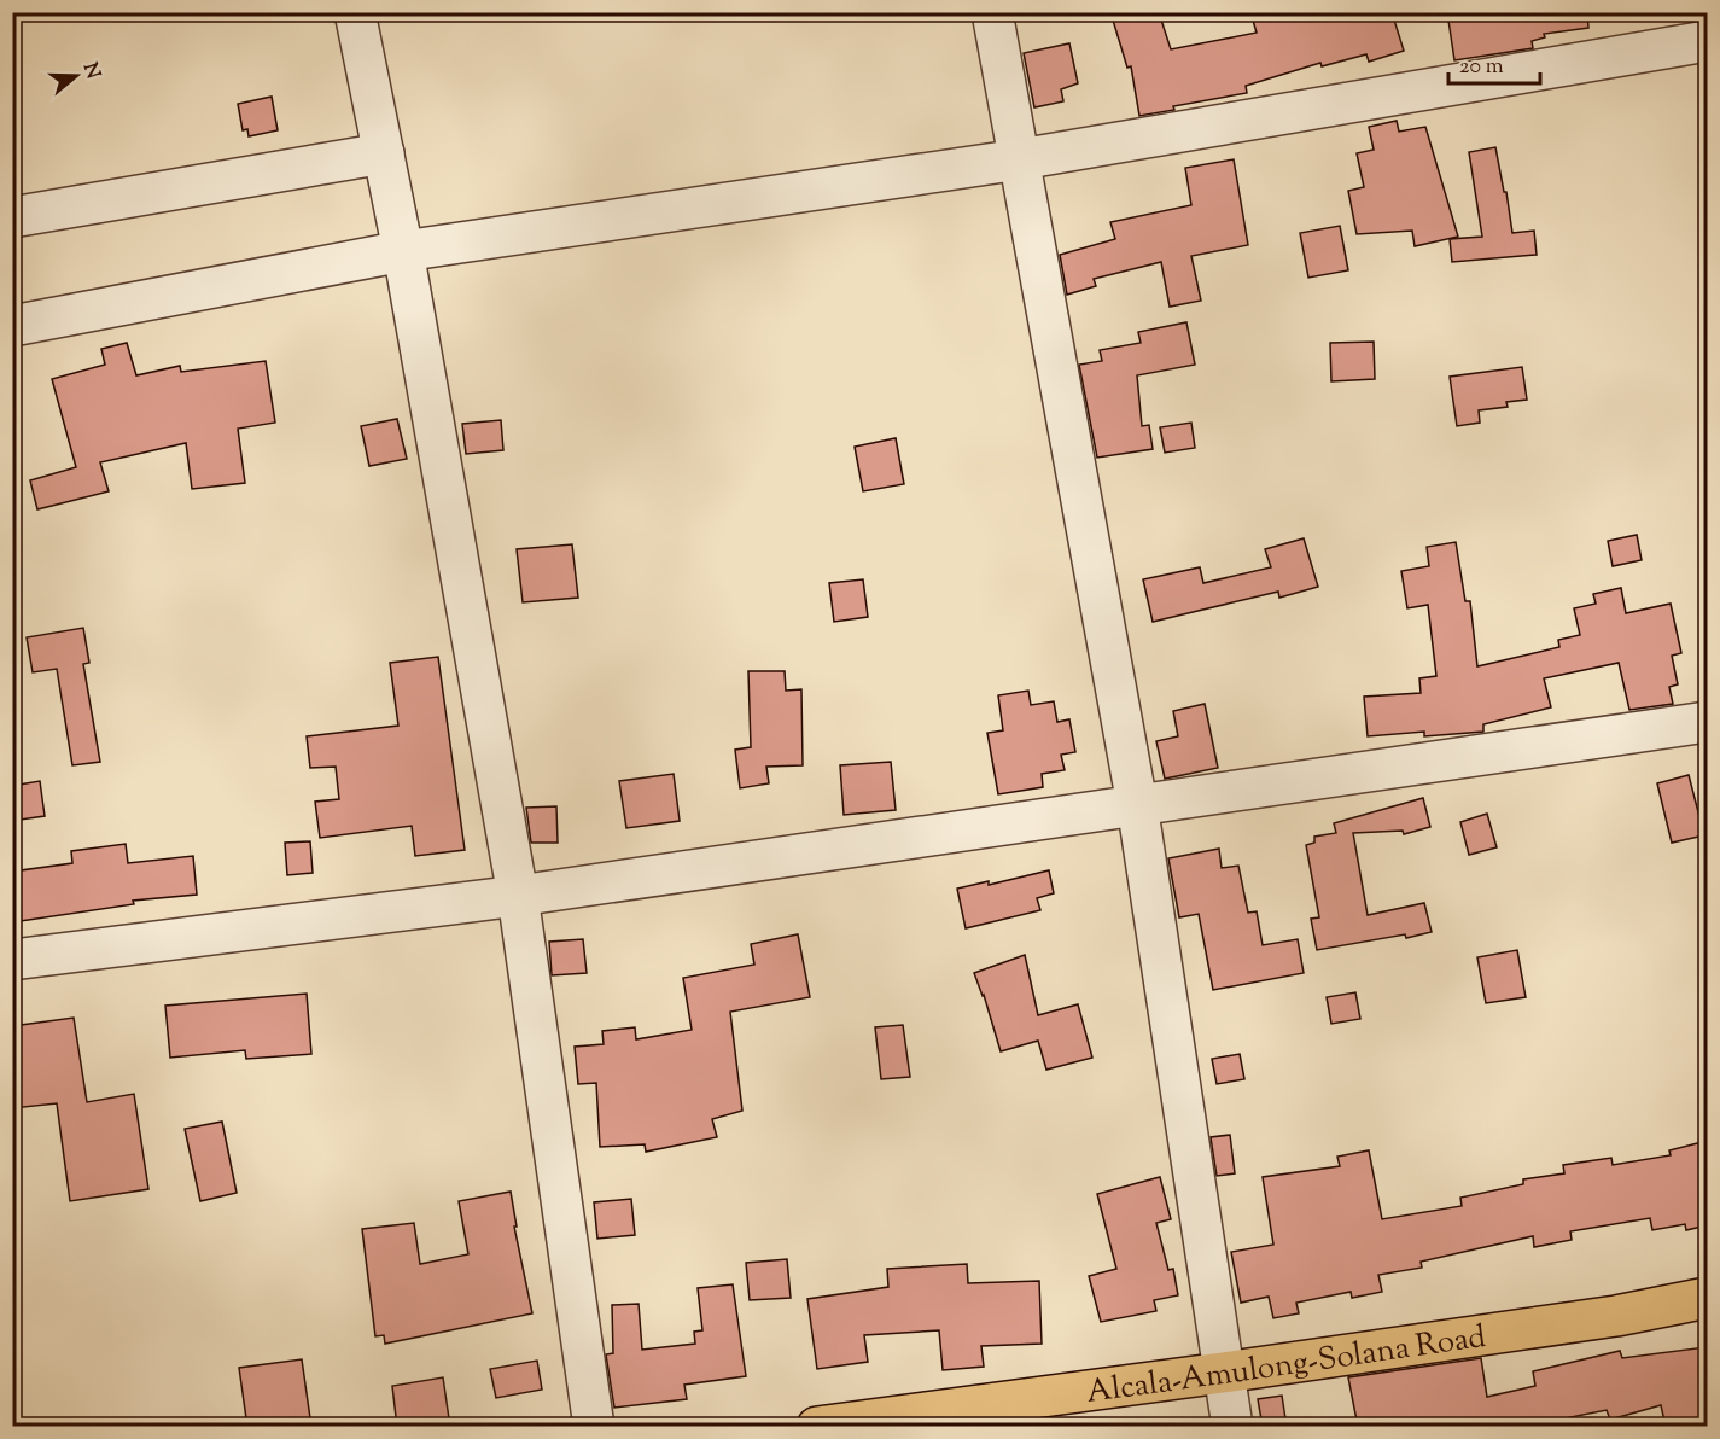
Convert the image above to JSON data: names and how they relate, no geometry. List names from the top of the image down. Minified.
{"streets":{"main road":["Alcala-Amulong-Solana Road"]},"scale_bar":"20 m","north":"right"}
